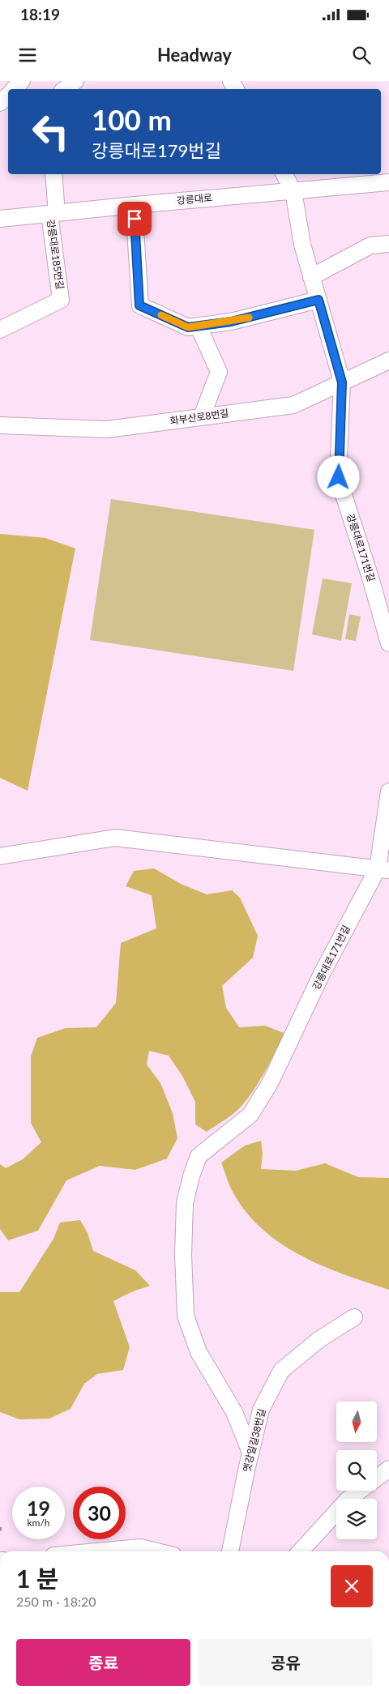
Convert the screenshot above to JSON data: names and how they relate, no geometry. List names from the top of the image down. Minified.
{"streets":{"street":["강릉대로","강릉대로185번길","화부산로8번길","강릉대로171번길","옛강일길38번길"]},"crossings":[["강릉대로","강릉대로185번길"],["강릉대로","강릉대로171번길"],["화부산로8번길","강릉대로171번길"],["강릉대로171번길","옛강일길38번길"]],"north":"bottom","page":{"status":"18:19","header":"Headway","turn":["100 m","강릉대로179번길"],"speed":"19 km/h","limit":"30","heading":["1 분","250 m · 18:20"],"buttons":["종료","공유"]}}
